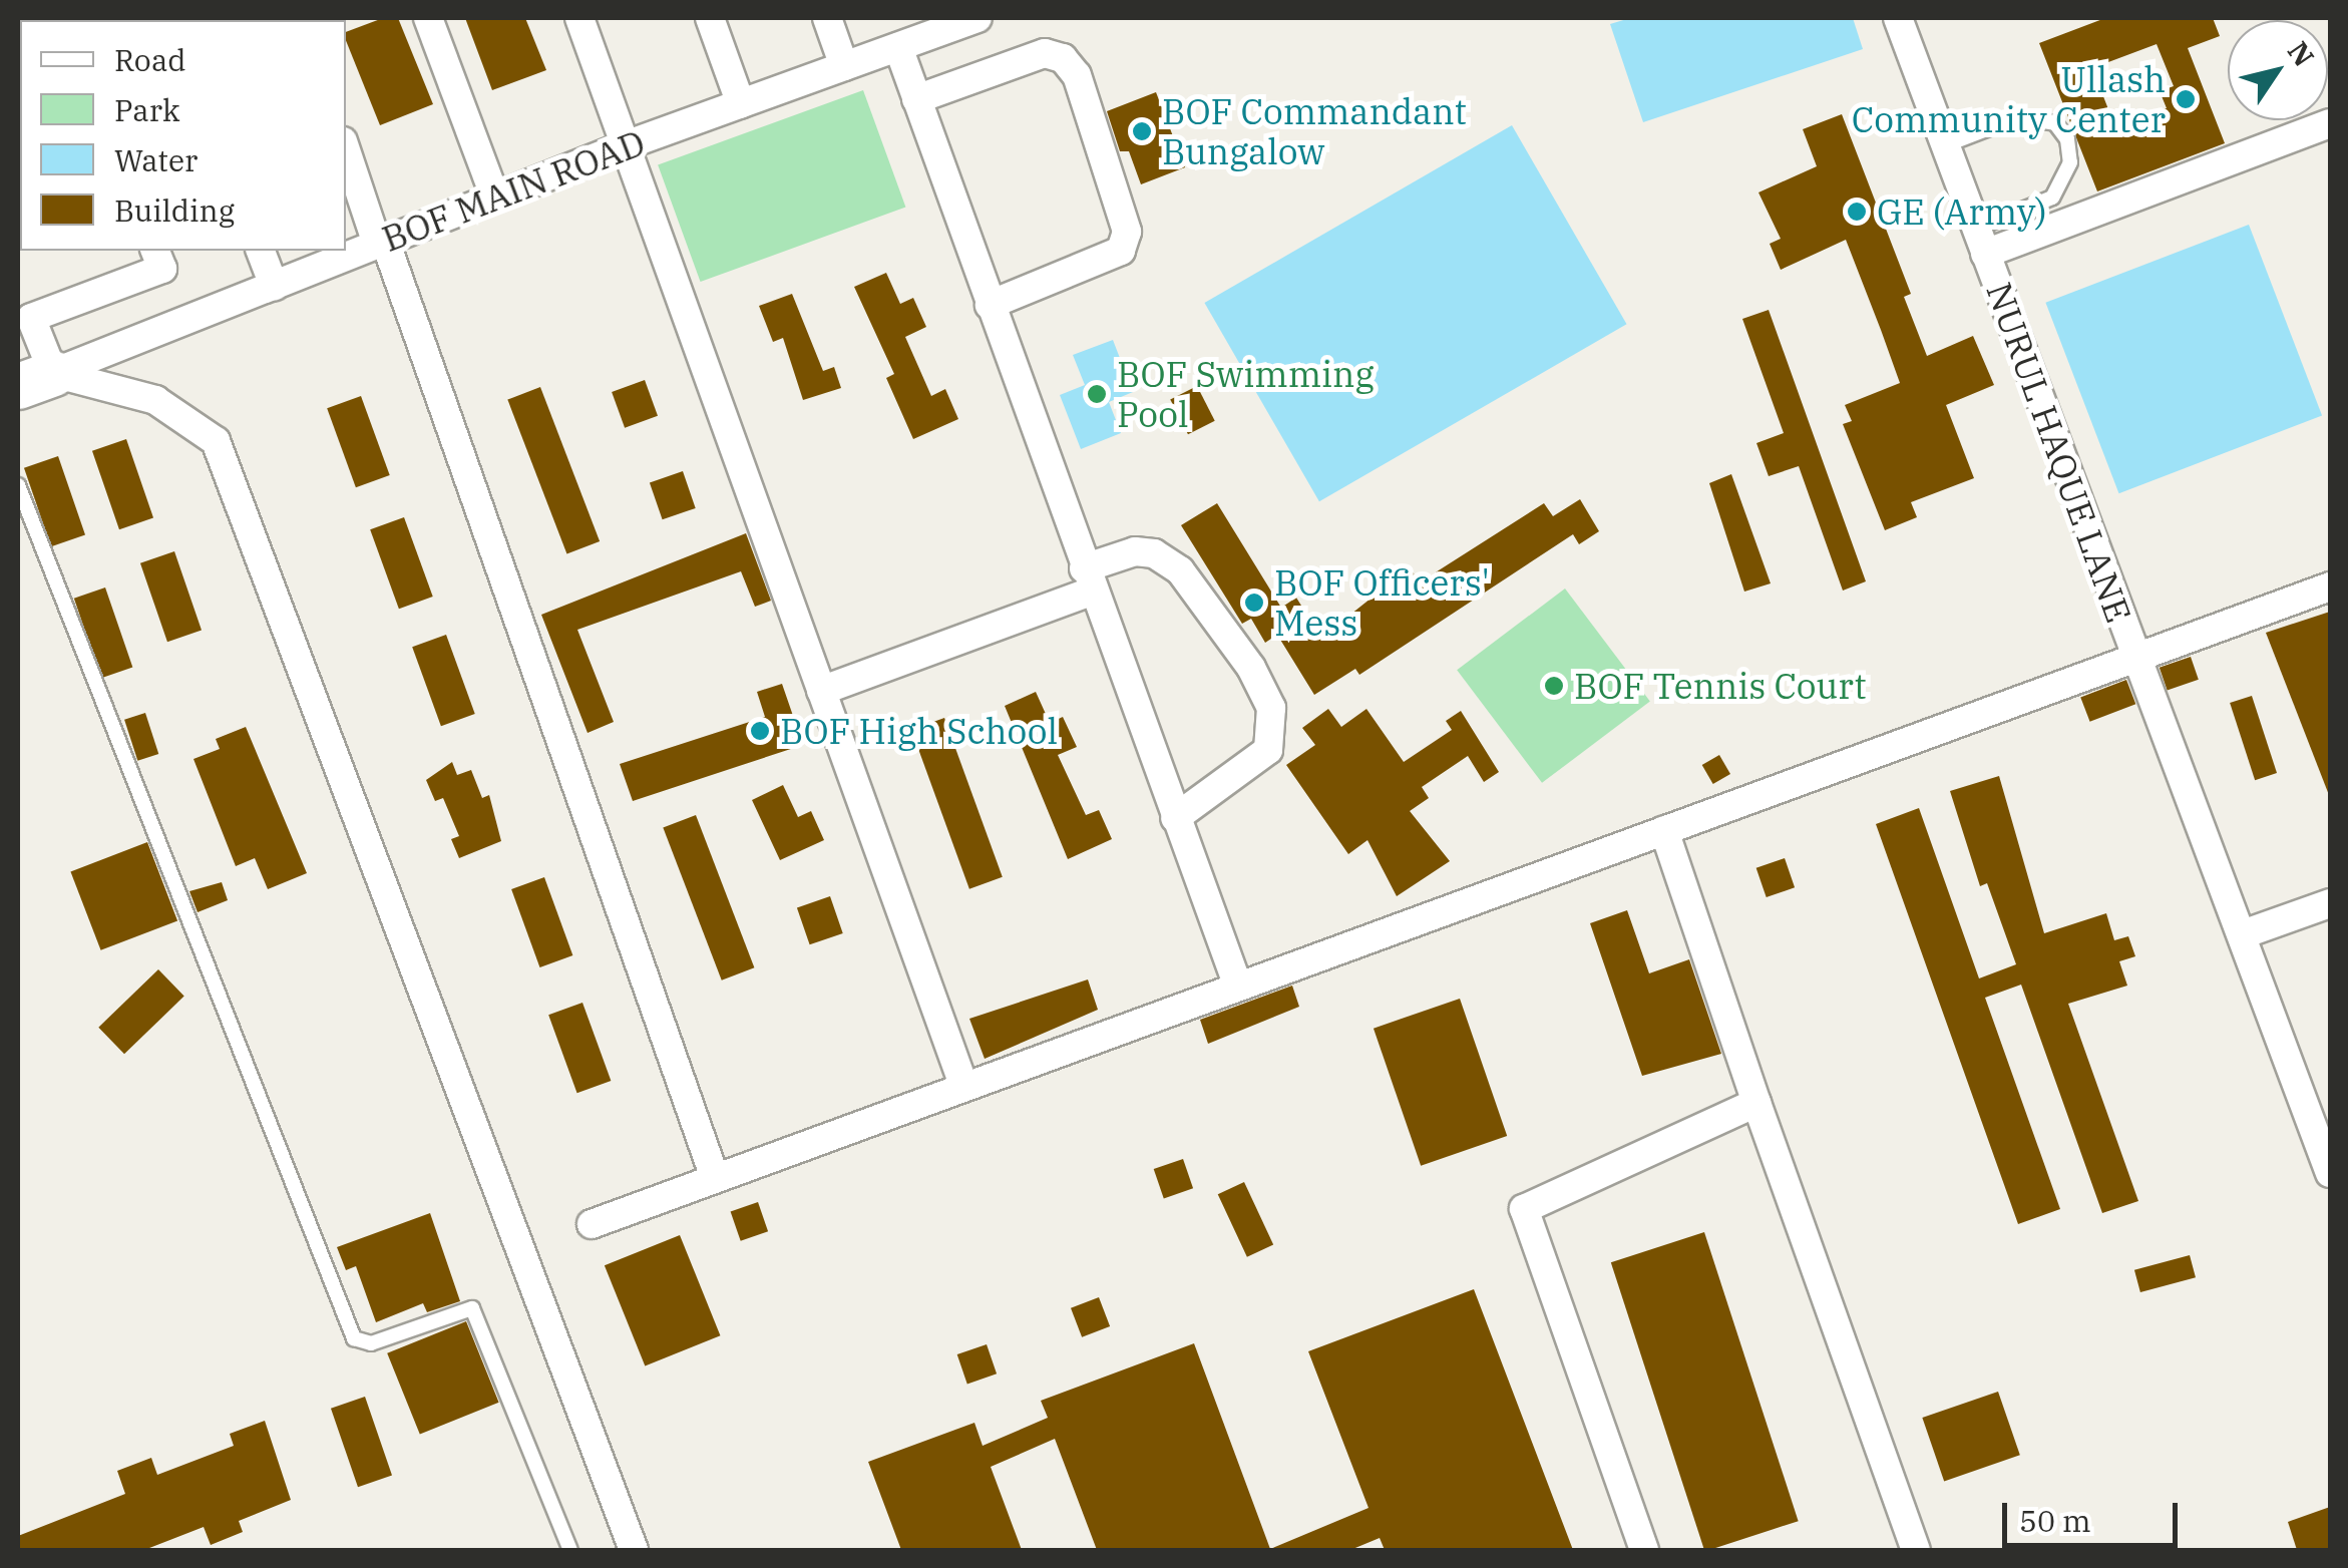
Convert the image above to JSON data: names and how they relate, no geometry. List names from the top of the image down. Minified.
{"streets":{"street":["BOF MAIN ROAD","NURUL HAQUE LANE"]},"places":["Ullash Community Center","BOF Commandant Bungalow","GE (Army)","BOF Swimming Pool","BOF Officers' Mess","BOF Tennis Court","BOF High School"],"legend":["Road","Park","Water","Building"],"scale_bar":"50 m","north":"top right"}
